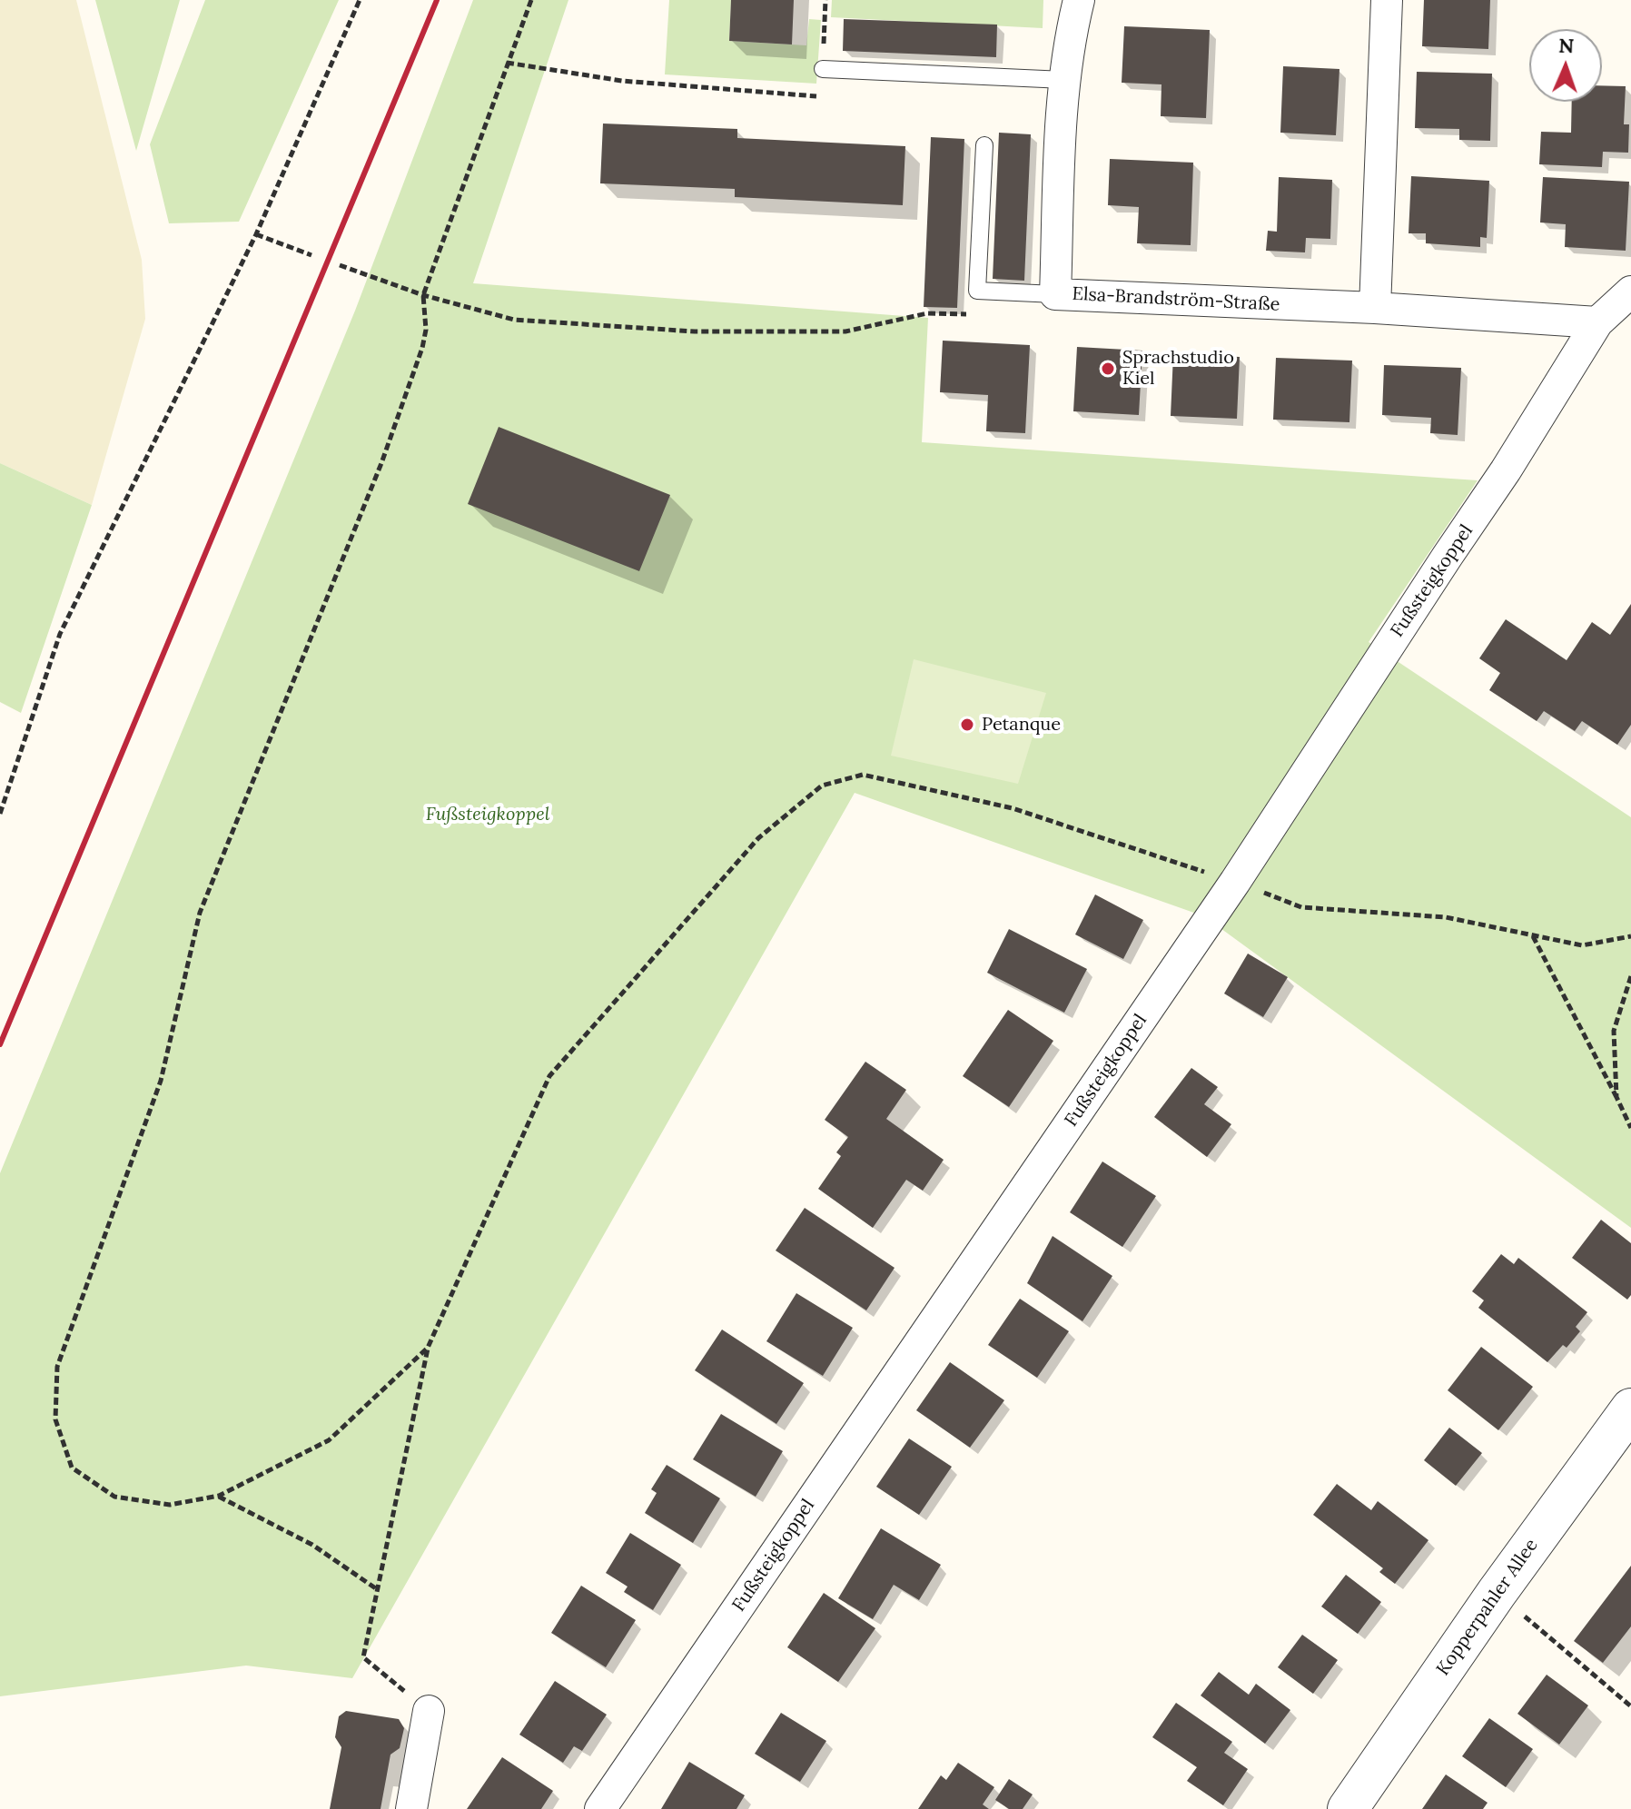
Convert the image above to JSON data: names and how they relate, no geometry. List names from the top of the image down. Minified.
{"streets":{"street":["Elsa-Brandström-Straße","Fußsteigkoppel","Kopperpahler Allee"]},"crossings":[["Elsa-Brandström-Straße","Fußsteigkoppel"]],"parks":["Fußsteigkoppel"],"places":["Sprachstudio Kiel","Petanque"],"north":"top"}
